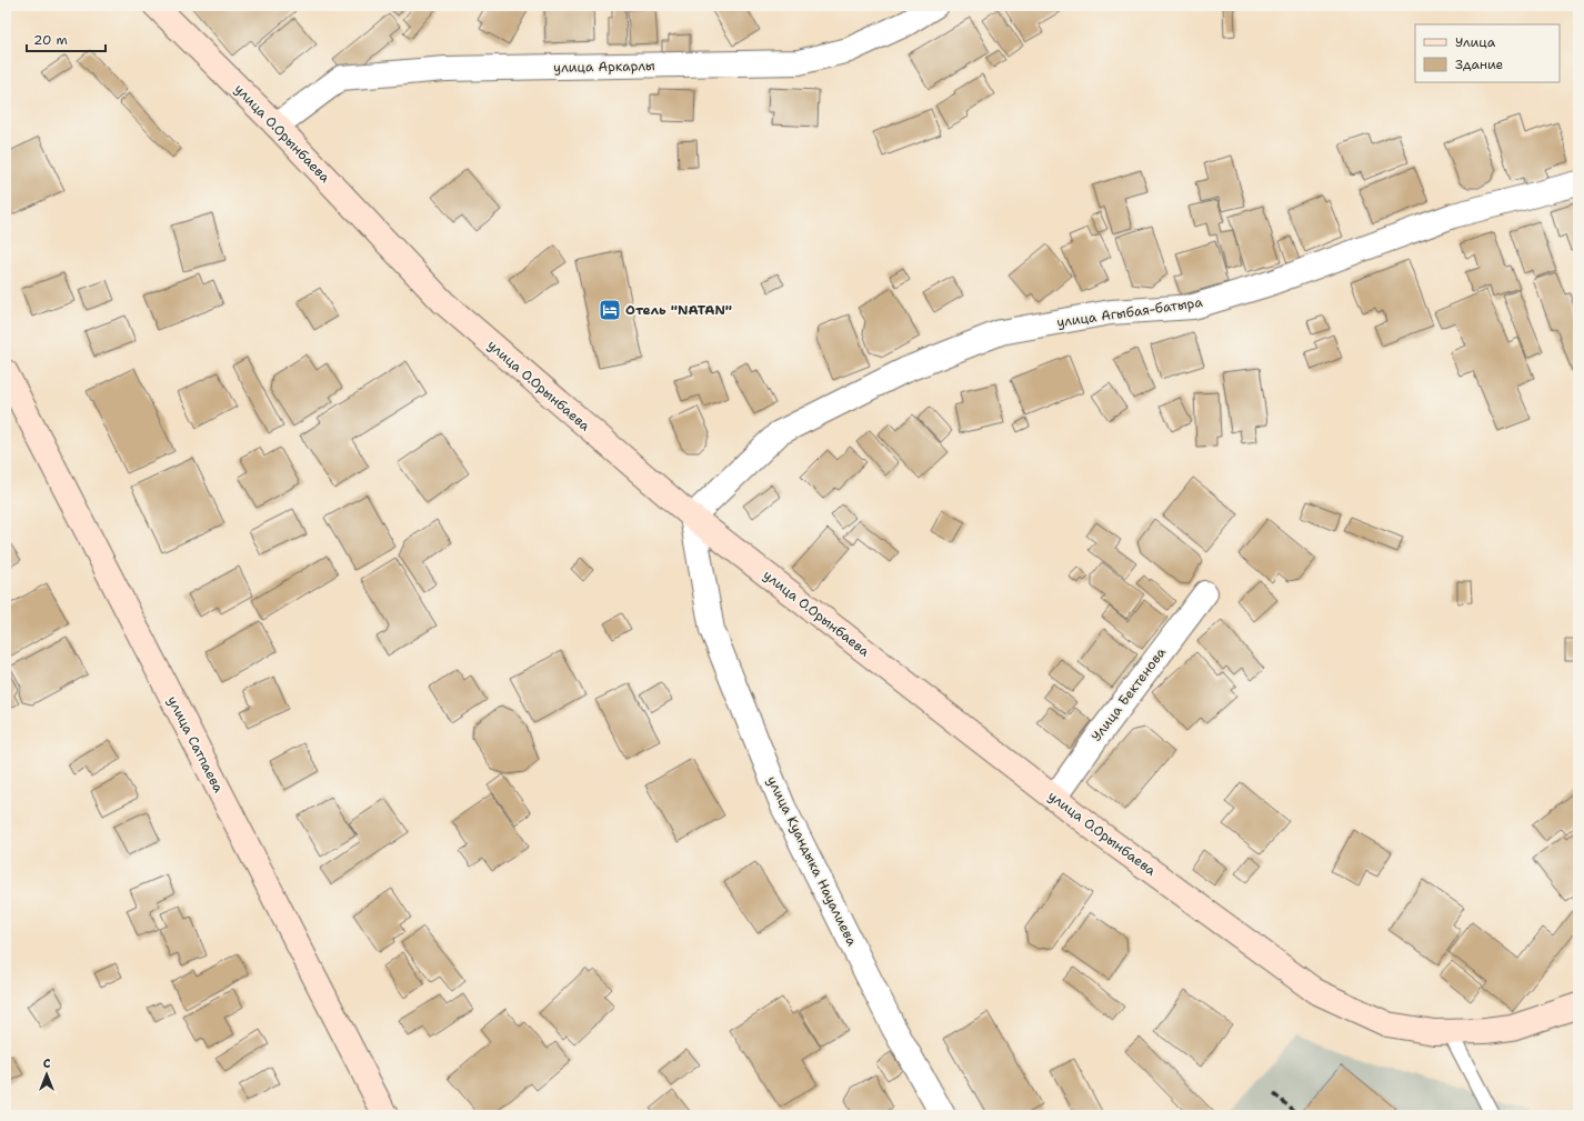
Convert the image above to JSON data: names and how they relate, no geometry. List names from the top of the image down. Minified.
{"streets":{"street":["улица Аркарлы","улица О.Орынбаева","улица Агыбая-батыра","Улица Бектенова","улица Сатпаева","улица Куандыка Науалиева"]},"crossings":[["улица Аркарлы","улица О.Орынбаева"],["улица О.Орынбаева","улица Агыбая-батыра"],["улица О.Орынбаева","Улица Бектенова"],["улица О.Орынбаева","улица Куандыка Науалиева"],["улица Агыбая-батыра","улица Куандыка Науалиева"]],"places":{"hotel":["Отель \"NATAN\""]},"legend":["Улица","Здание"],"scale_bar":"20 m","north":"top"}
